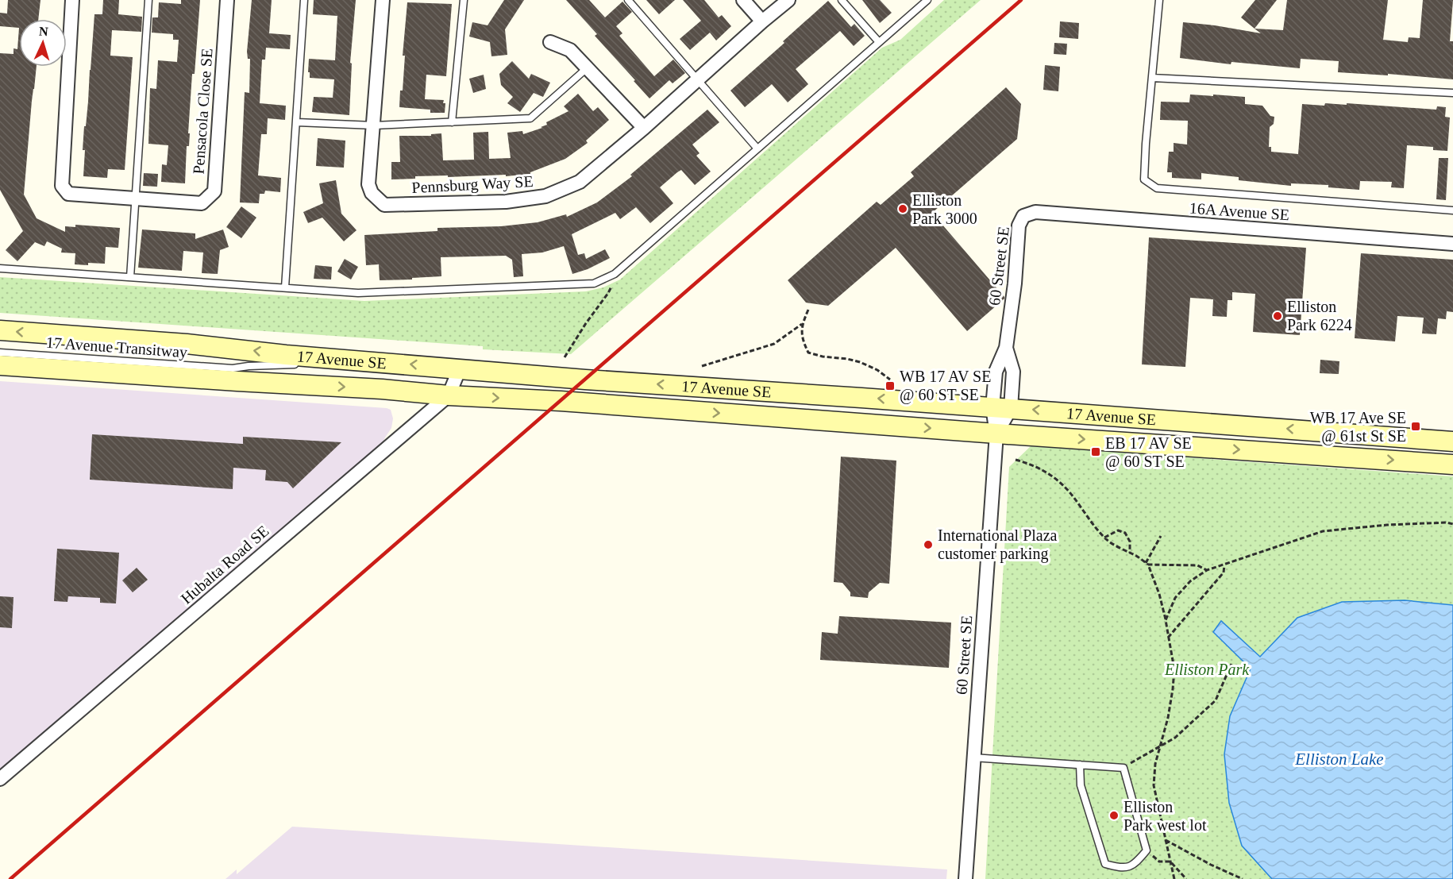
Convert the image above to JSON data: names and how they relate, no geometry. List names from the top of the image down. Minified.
{"streets":{"main road":["17 Avenue SE"],"street":["Pensacola Close SE","Pennsburg Way SE","16A Avenue SE","60 Street SE","Hubalta Road SE"],"lane":["17 Avenue Transitway"]},"crossings":[["16A Avenue SE","60 Street SE"],["60 Street SE","17 Avenue SE"],["17 Avenue Transitway","17 Avenue SE"],["17 Avenue SE","Hubalta Road SE"]],"water":["Elliston Lake"],"parks":["Elliston Park"],"places":{"other":["Elliston Park 3000","Elliston Park 6224","International Plaza customer parking","Elliston Park west lot"],"transit":["WB 17 AV SE @ 60 ST SE","WB 17 Ave SE @ 61st St SE","EB 17 AV SE @ 60 ST SE"]},"north":"top"}
